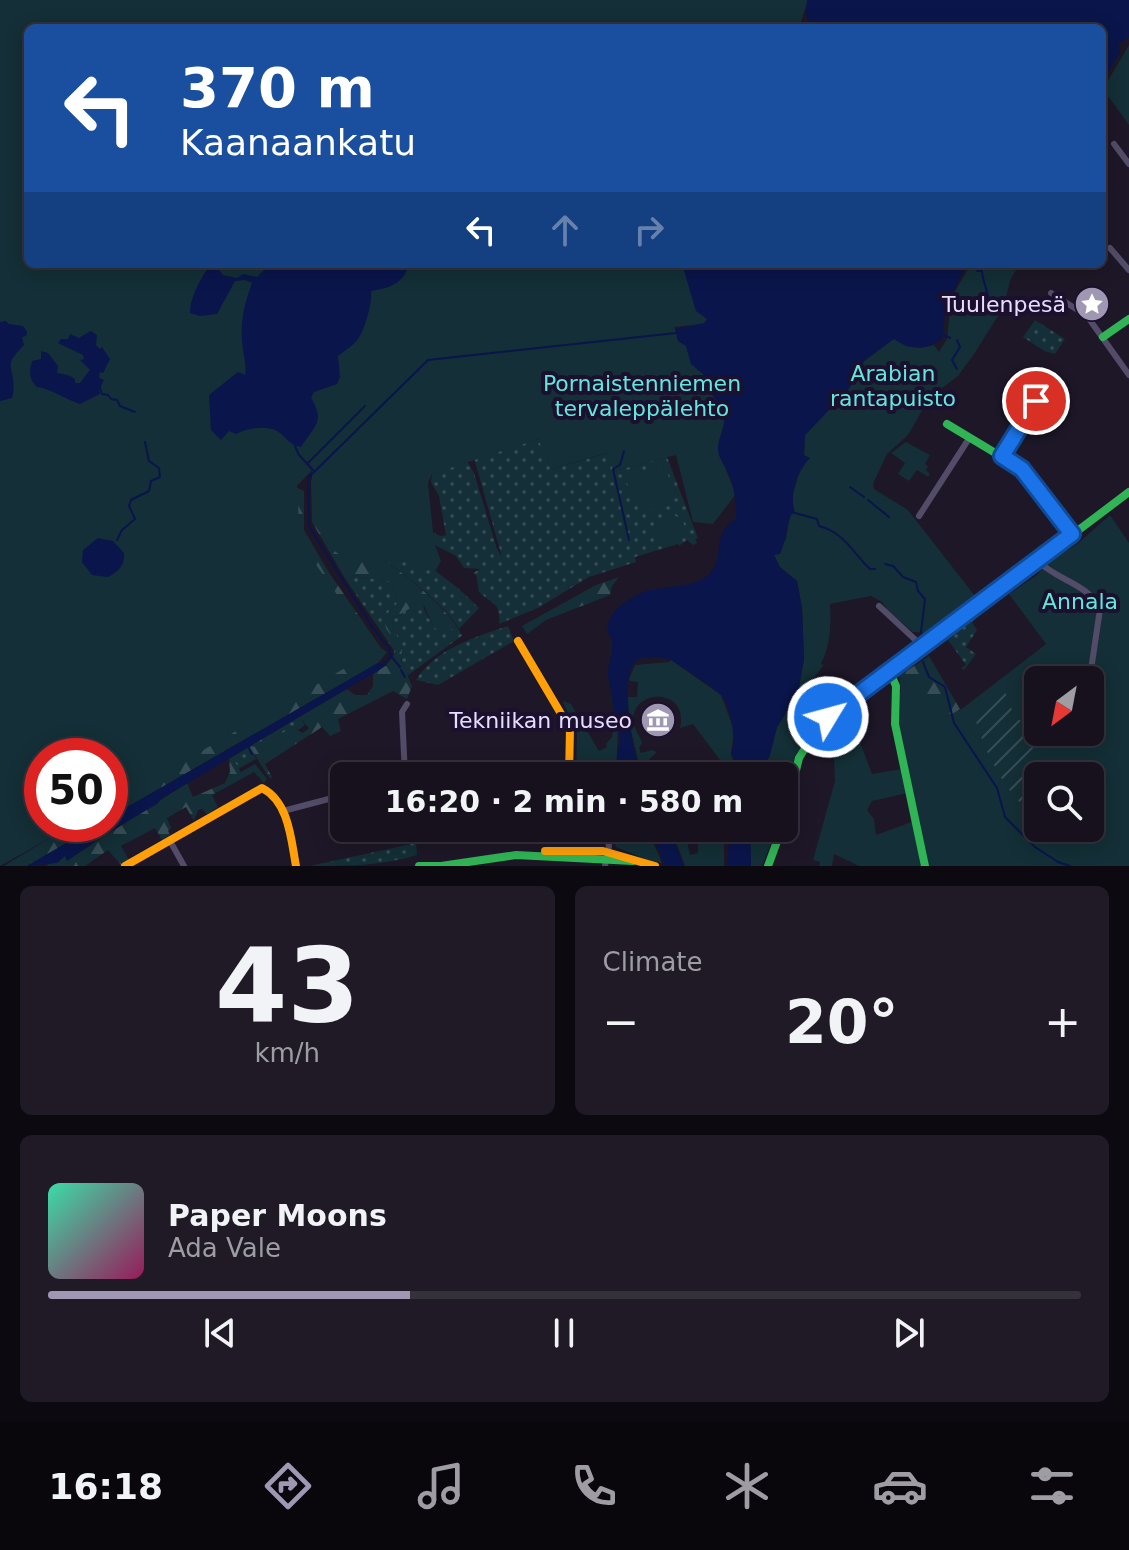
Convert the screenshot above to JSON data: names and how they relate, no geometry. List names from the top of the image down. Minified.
{"parks":["Arabian rantapuisto","Pornaistenniemen tervaleppälehto","Annala"],"places":{"place":["Tuulenpesä"],"museum":["Tekniikan museo"]},"north":"bottom left","page":{"turn":["370 m","Kaanaankatu"],"limit":"50","trip":"16:20 · 2 min · 580 m","tile":[["43","km/h"],"Climate"],"heat":["−","20°","+"],"song":["Paper Moons","Ada Vale"],"tabs":"16:18"}}
